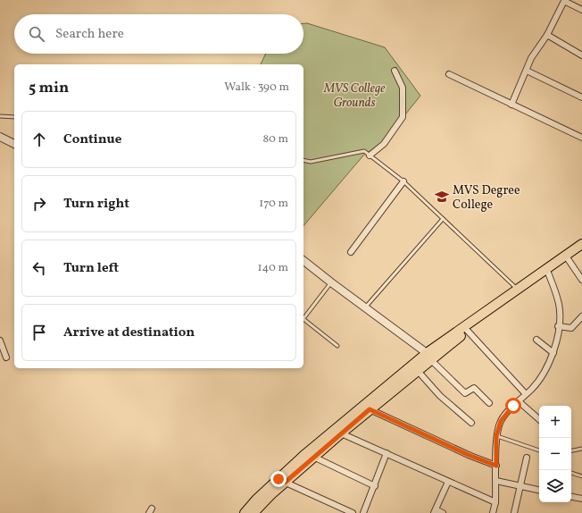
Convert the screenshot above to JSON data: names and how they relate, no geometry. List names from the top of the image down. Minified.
{"parks":["MVS College Grounds"],"places":{"school or university":["MVS Degree College"]},"page":{"search":"Search here","heading":["5 min","Walk · 390 m"],"list":[["Continue","80 m"],["Turn right","170 m"],["Turn left","140 m"],"Arrive at destination"],"map_buttons":["+","−"]}}
